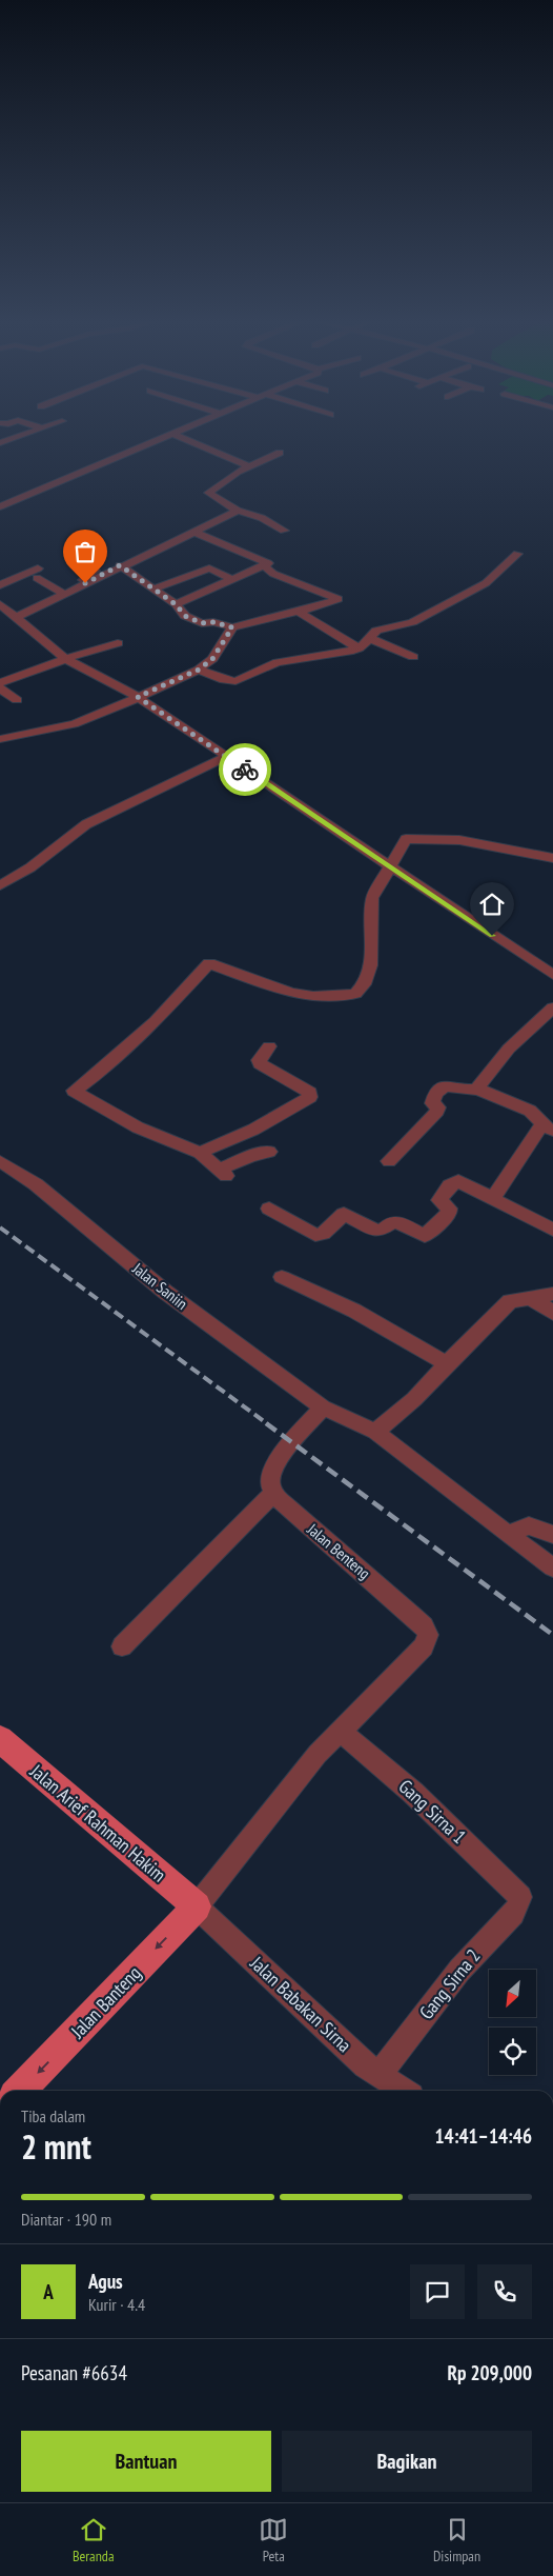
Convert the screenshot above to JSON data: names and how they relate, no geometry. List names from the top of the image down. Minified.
{"streets":{"main road":["Jalan Arief Rahman Hakim","Jalan Banteng"],"street":["Jalan Saniin","Jalan Benteng","Gang Sirna 1","Gang Sirna 2","Jalan Babakan Sirna"]},"crossings":[["Jalan Benteng","Gang Sirna 1"],["Jalan Benteng","Jalan Arief Rahman Hakim"],["Jalan Benteng","Jalan Banteng"],["Jalan Benteng","Jalan Babakan Sirna"],["Gang Sirna 1","Gang Sirna 2"],["Jalan Arief Rahman Hakim","Jalan Banteng"],["Jalan Arief Rahman Hakim","Jalan Babakan Sirna"],["Gang Sirna 2","Jalan Babakan Sirna"],["Jalan Banteng","Jalan Babakan Sirna"]],"one_way":["Jalan Banteng"],"north":"bottom left","page":{"heading":["2 mnt","Tiba dalam","14:41–14:46"],"panel":["Agus","Kurir · 4.4","Pesanan #6634","Rp 209,000"],"bar":"Diantar · 190 m","round":"A","buttons":["Bantuan","Bagikan"],"tabs":["Beranda","Peta","Disimpan"]}}
